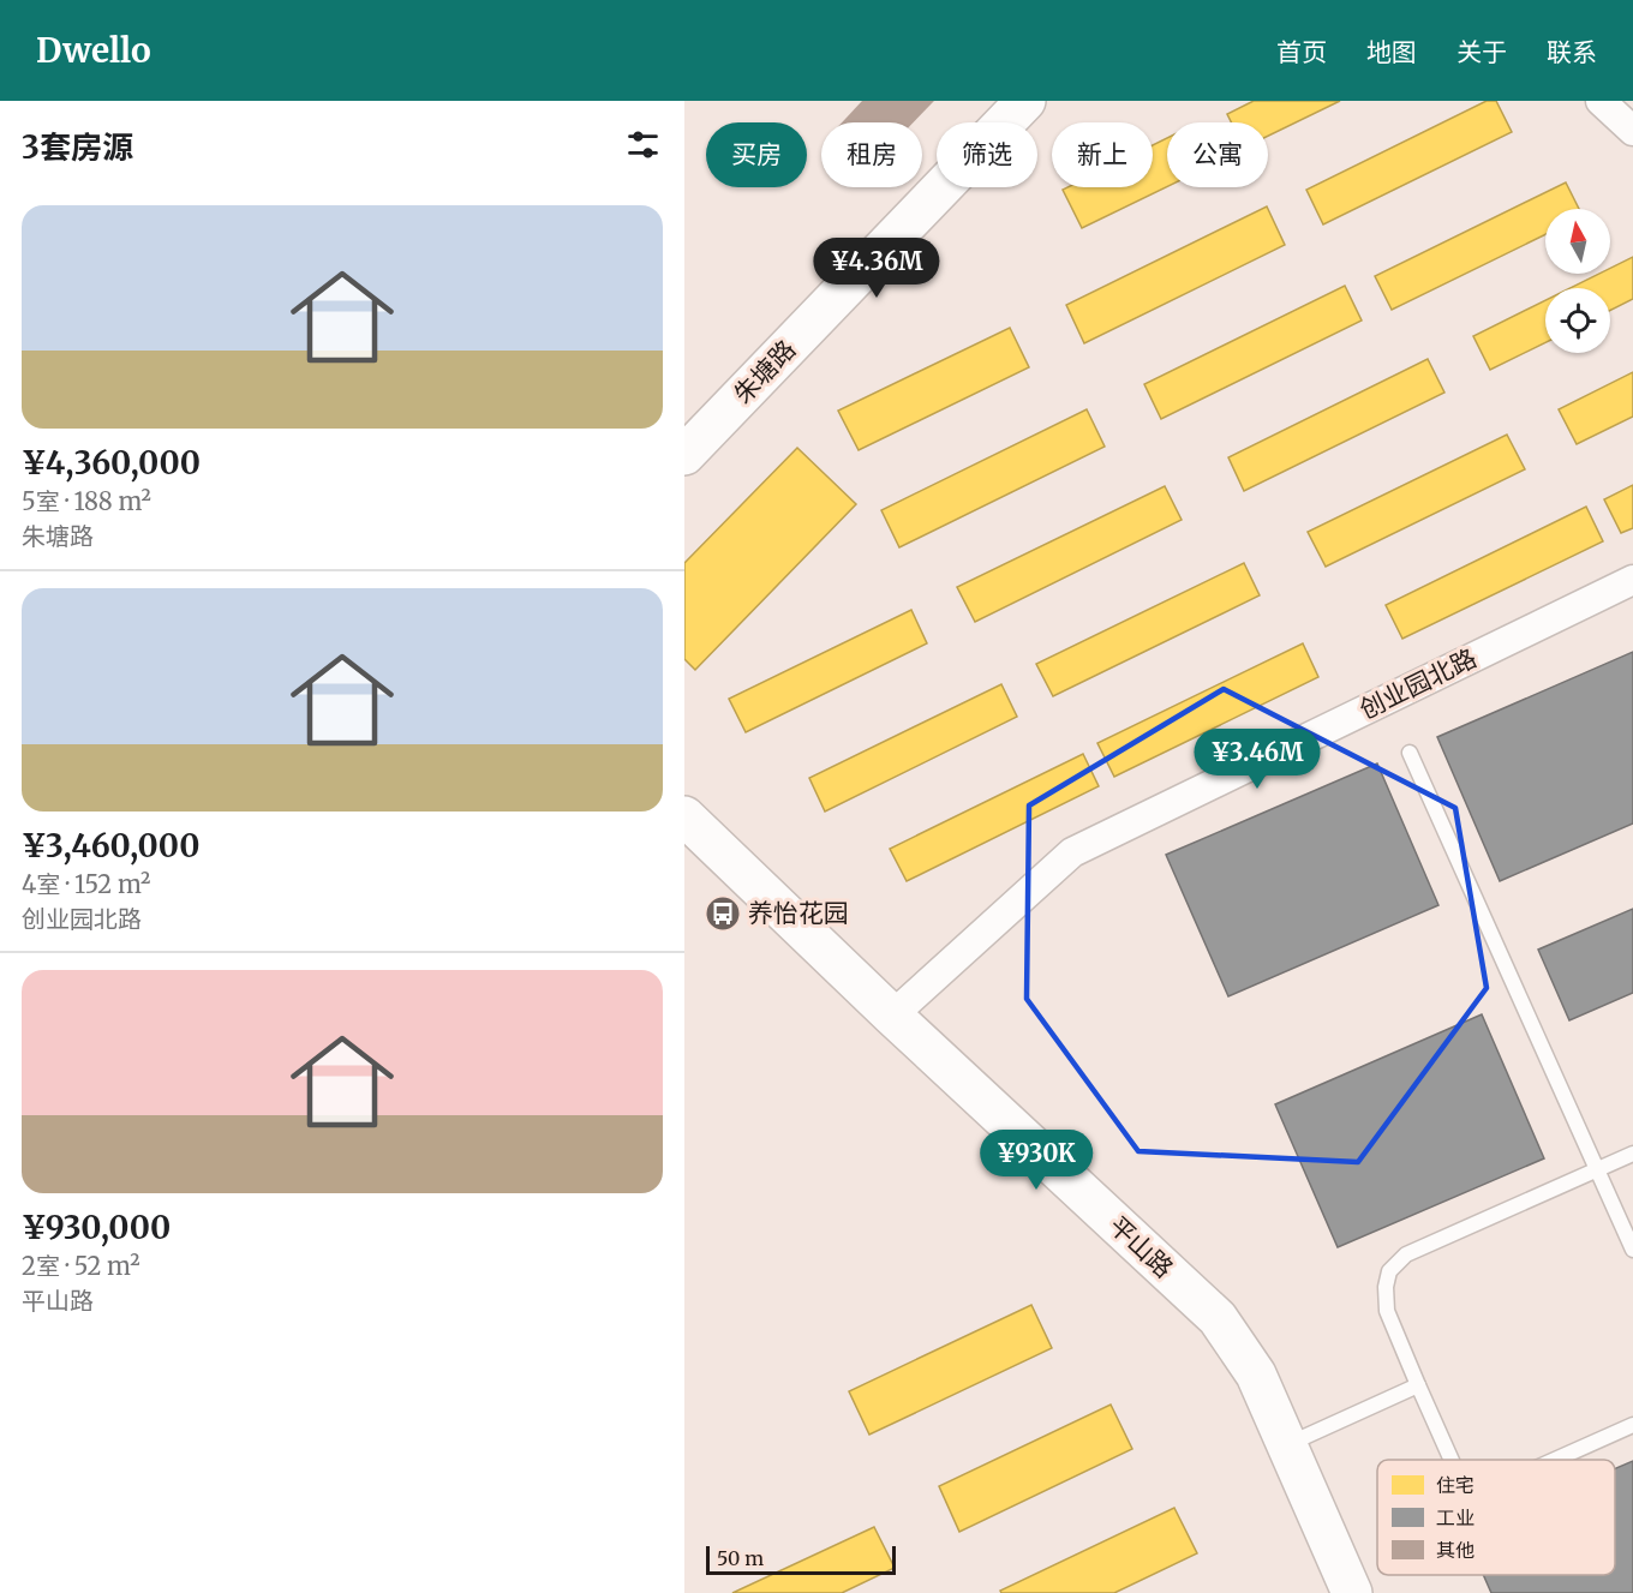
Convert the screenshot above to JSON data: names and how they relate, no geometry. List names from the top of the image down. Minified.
{"streets":{"street":["朱塘路","创业园北路","平山路"]},"crossings":[["创业园北路","平山路"]],"places":{"bus stop":["养怡花园"]},"legend":["住宅","工业","其他"],"scale_bar":"50 m","north":"top","page":{"header":"Dwello","nav":["首页","地图","关于","联系"],"heading":"3套房源","chip":["买房","租房","筛选","新上","公寓"],"list":[{"name":"¥4,360,000","note":"5室 · 188 m² · 朱塘路"},{"name":"¥3,460,000","note":"4室 · 152 m² · 创业园北路"},{"name":"¥930,000","note":"2室 · 52 m² · 平山路"}],"price":["¥4.36M","¥3.46M","¥930K"],"scale":"50 m"}}
